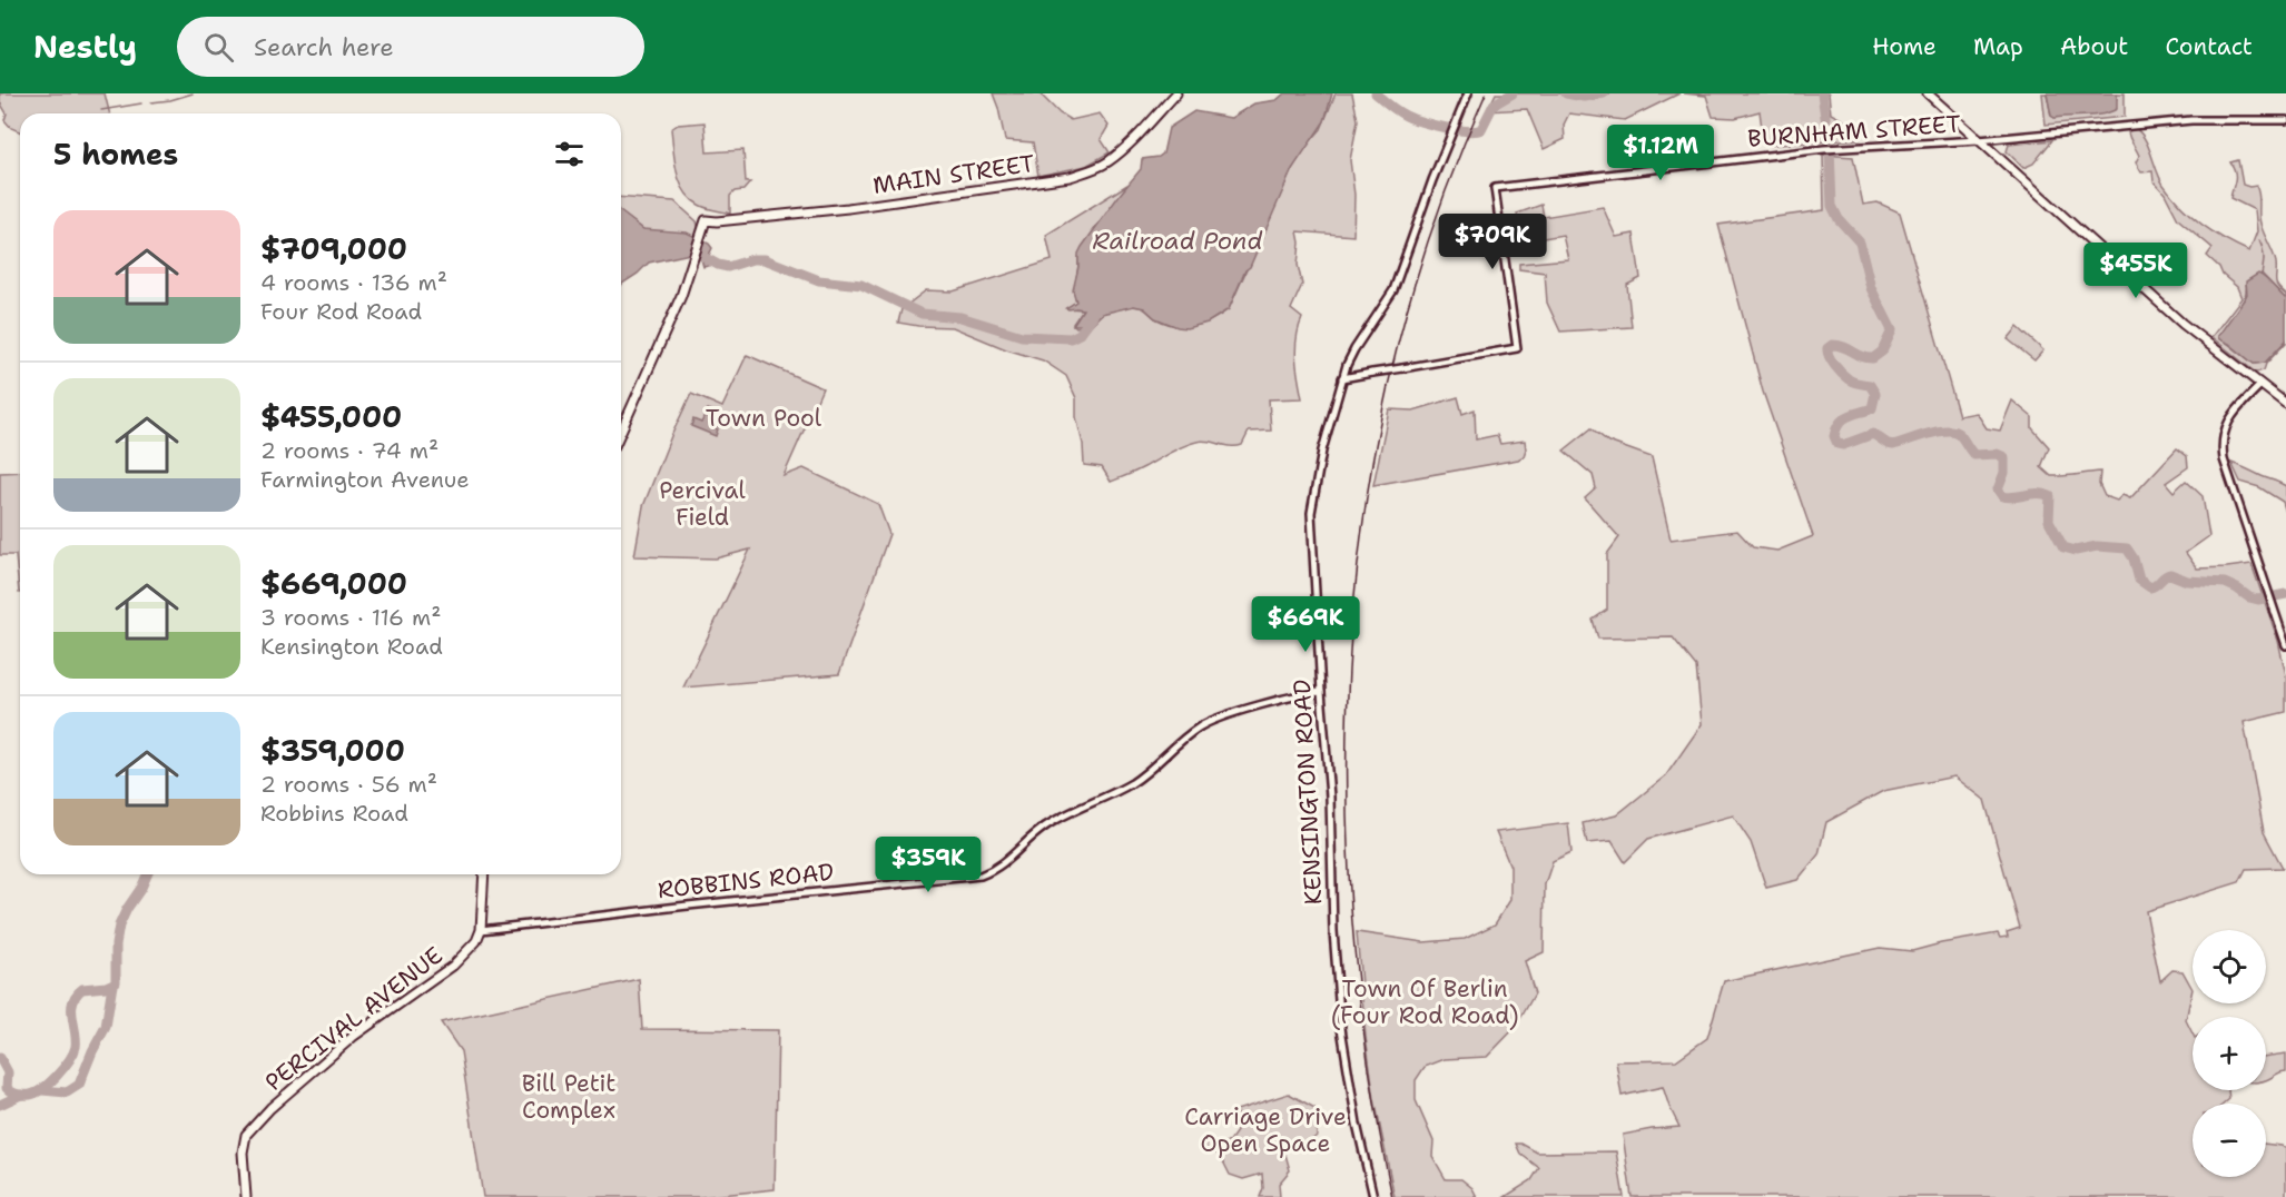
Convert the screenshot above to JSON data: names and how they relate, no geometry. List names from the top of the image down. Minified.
{"streets":{"main road":["MAIN STREET","PERCIVAL AVENUE"],"street":["BURNHAM STREET","KENSINGTON ROAD","ROBBINS ROAD"]},"crossings":[["BURNHAM STREET","KENSINGTON ROAD"],["KENSINGTON ROAD","ROBBINS ROAD"],["ROBBINS ROAD","PERCIVAL AVENUE"]],"water":["Railroad Pond"],"parks":["Town Pool","Percival Field","Town Of Berlin (Four Rod Road)","Bill Petit Complex","Carriage Drive Open Space"],"page":{"header":"Nestly","search":"Search here","nav":["Home","Map","About","Contact"],"heading":"5 homes","price":["$1.12M","$709K","$455K","$669K","$359K"],"list":[{"name":"$709,000","note":"4 rooms · 136 m² · Four Rod Road"},{"name":"$455,000","note":"2 rooms · 74 m² · Farmington Avenue"},{"name":"$669,000","note":"3 rooms · 116 m² · Kensington Road"},{"name":"$359,000","note":"2 rooms · 56 m² · Robbins Road"}],"map_buttons":["+","−"]}}
